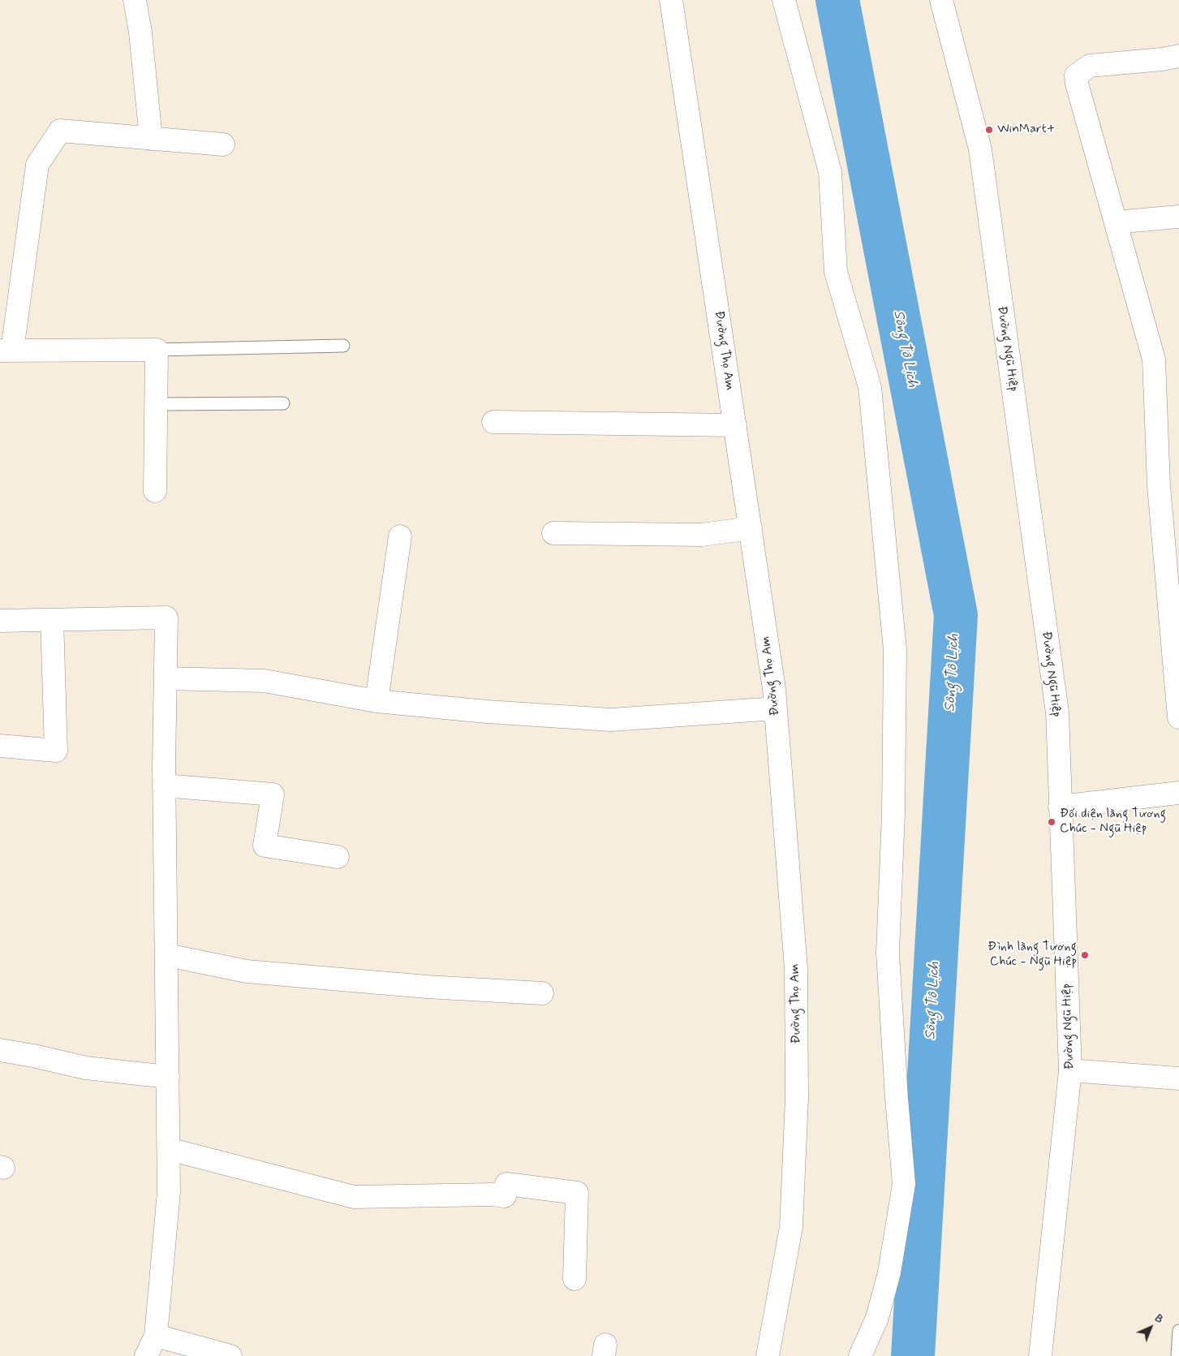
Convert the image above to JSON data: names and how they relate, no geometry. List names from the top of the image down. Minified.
{"streets":{"street":["Đường Ngũ Hiệp","Đường Thọ Am"]},"water":["Sông Tô Lịch"],"places":["WinMart+","Đối diện làng Tương Chúc - Ngũ Hiệp","Đình làng Tương Chúc - Ngũ Hiệp"],"north":"top right"}
